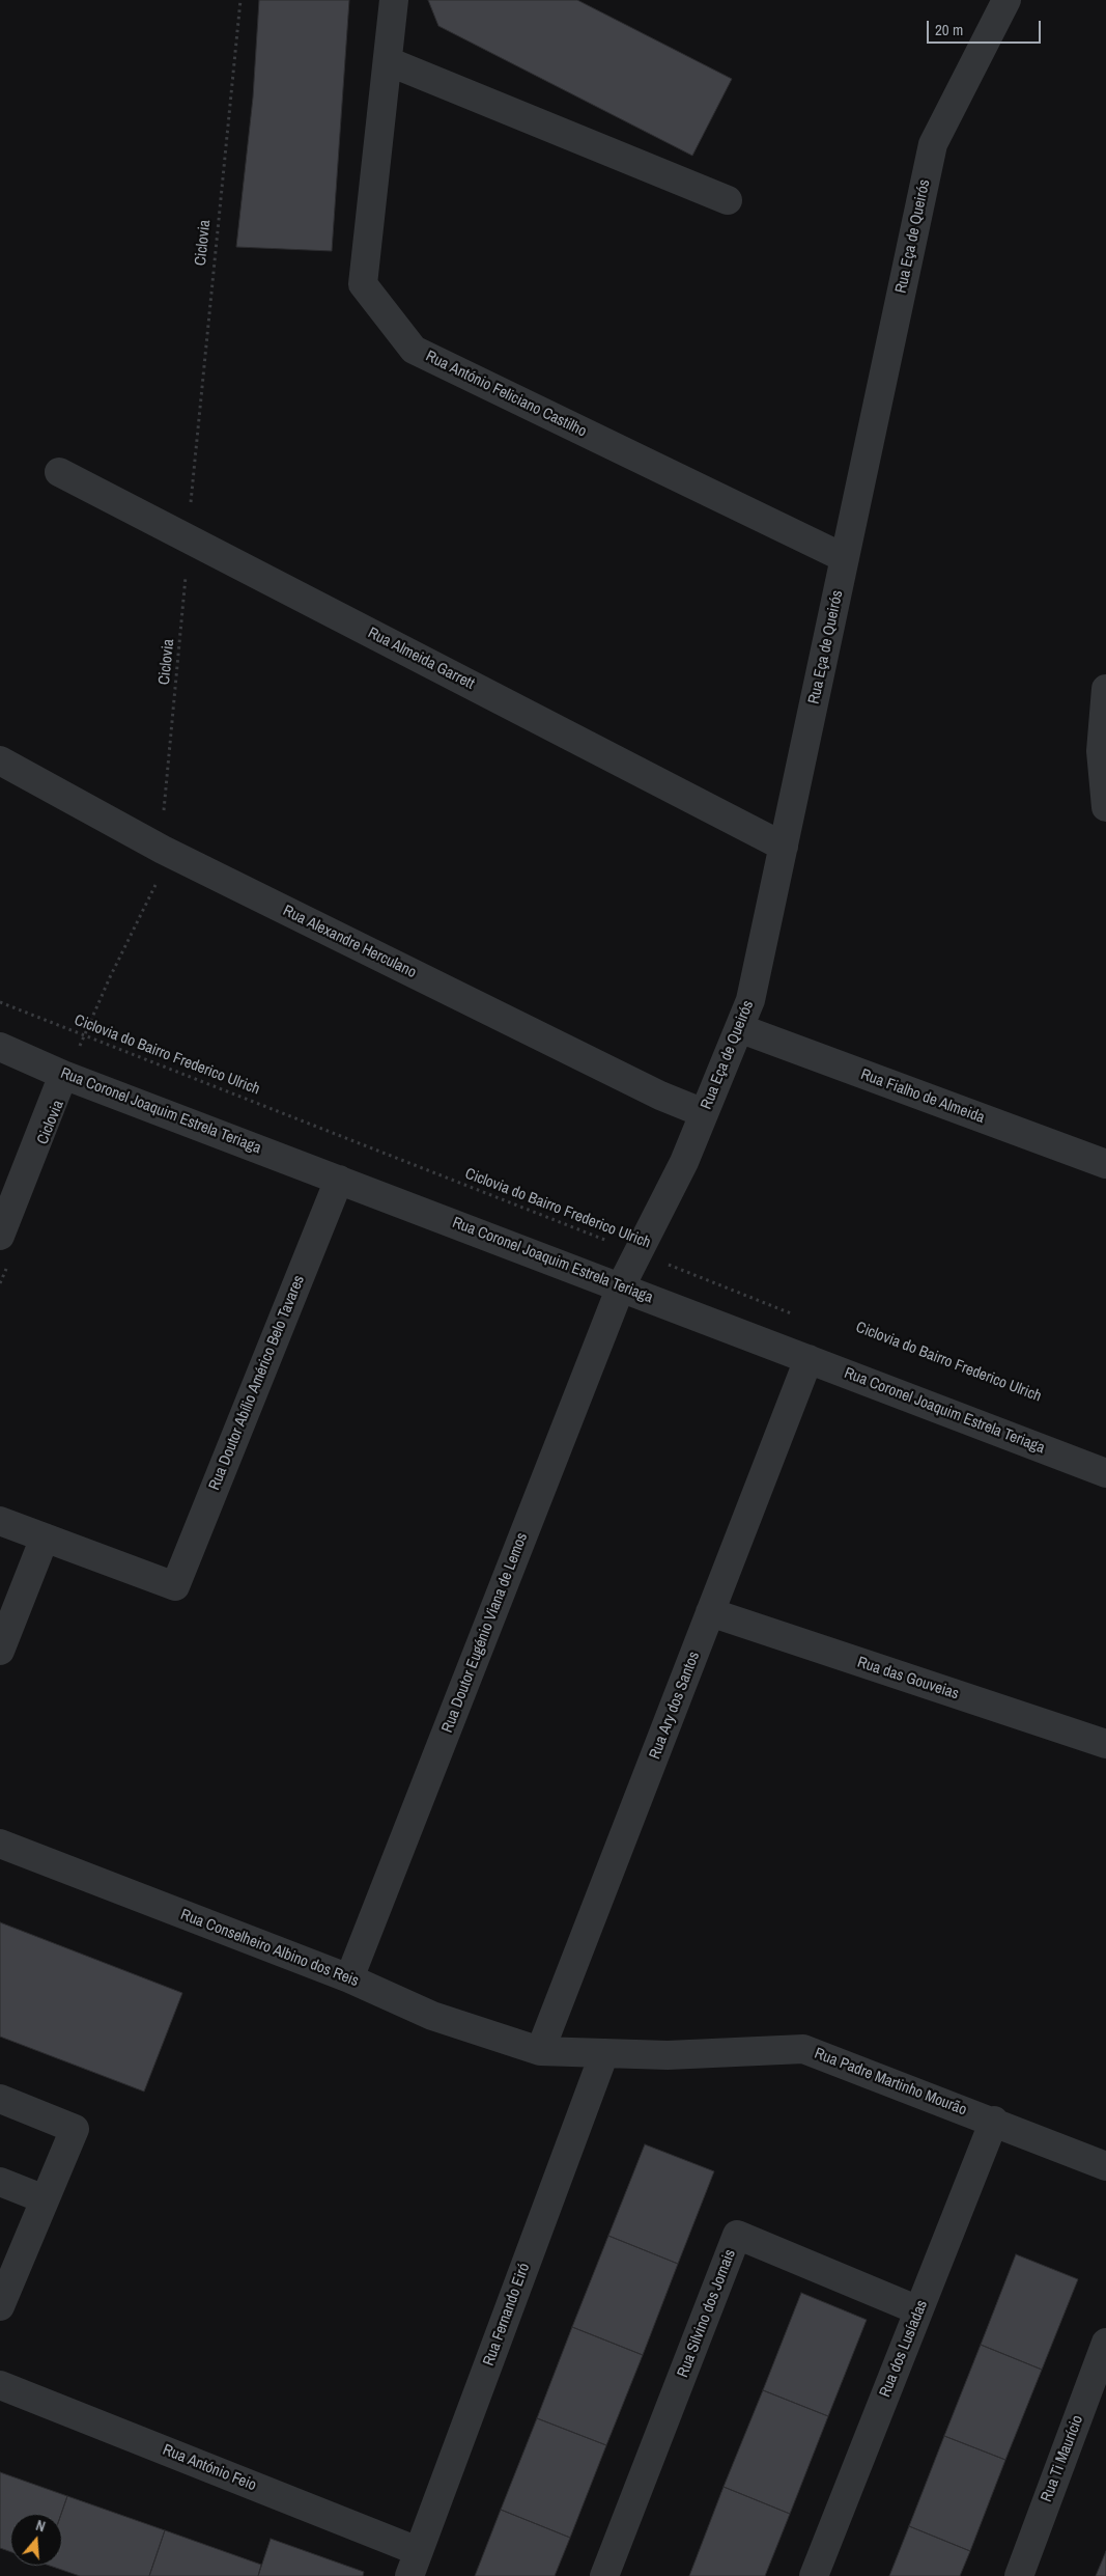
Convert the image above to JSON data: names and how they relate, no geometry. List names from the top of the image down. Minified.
{"streets":{"street":["Rua Eça de Queirós","Rua António Feliciano Castilho","Rua Almeida Garrett","Rua Alexandre Herculano","Rua Fialho de Almeida","Rua Coronel Joaquim Estrela Teriaga","Rua Doutor Abílio Américo Belo Tavares","Rua Doutor Eugénio Viana de Lemos","Rua das Gouveias","Rua Ary dos Santos","Rua Conselheiro Albino dos Reis","Rua Padre Martinho Mourão","Rua Silvino dos Jornais","Rua Fernando Eiró","Rua dos Lusíadas","Rua Ti Maurício","Rua António Feio"],"path":["Ciclovia","Ciclovia do Bairro Frederico Ulrich"]},"crossings":[["Rua Eça de Queirós","Rua António Feliciano Castilho"],["Rua Eça de Queirós","Rua Almeida Garrett"],["Rua Eça de Queirós","Rua Alexandre Herculano"],["Rua Eça de Queirós","Ciclovia do Bairro Frederico Ulrich"],["Rua Eça de Queirós","Rua Fialho de Almeida"],["Rua Eça de Queirós","Rua Coronel Joaquim Estrela Teriaga"],["Rua Eça de Queirós","Rua Doutor Eugénio Viana de Lemos"],["Ciclovia","Rua Almeida Garrett"],["Ciclovia","Rua Alexandre Herculano"],["Ciclovia","Ciclovia do Bairro Frederico Ulrich"],["Ciclovia","Rua Coronel Joaquim Estrela Teriaga"],["Rua Coronel Joaquim Estrela Teriaga","Rua Doutor Abílio Américo Belo Tavares"],["Rua Coronel Joaquim Estrela Teriaga","Rua Doutor Eugénio Viana de Lemos"],["Rua Coronel Joaquim Estrela Teriaga","Rua Ary dos Santos"],["Rua Doutor Eugénio Viana de Lemos","Rua Conselheiro Albino dos Reis"],["Rua das Gouveias","Rua Ary dos Santos"],["Rua Ary dos Santos","Rua Conselheiro Albino dos Reis"],["Rua Ary dos Santos","Rua Padre Martinho Mourão"],["Rua Conselheiro Albino dos Reis","Rua Padre Martinho Mourão"],["Rua Padre Martinho Mourão","Rua Fernando Eiró"],["Rua Padre Martinho Mourão","Rua dos Lusíadas"],["Rua Silvino dos Jornais","Rua dos Lusíadas"],["Rua Fernando Eiró","Rua António Feio"]],"scale_bar":"20 m","north":"top"}
